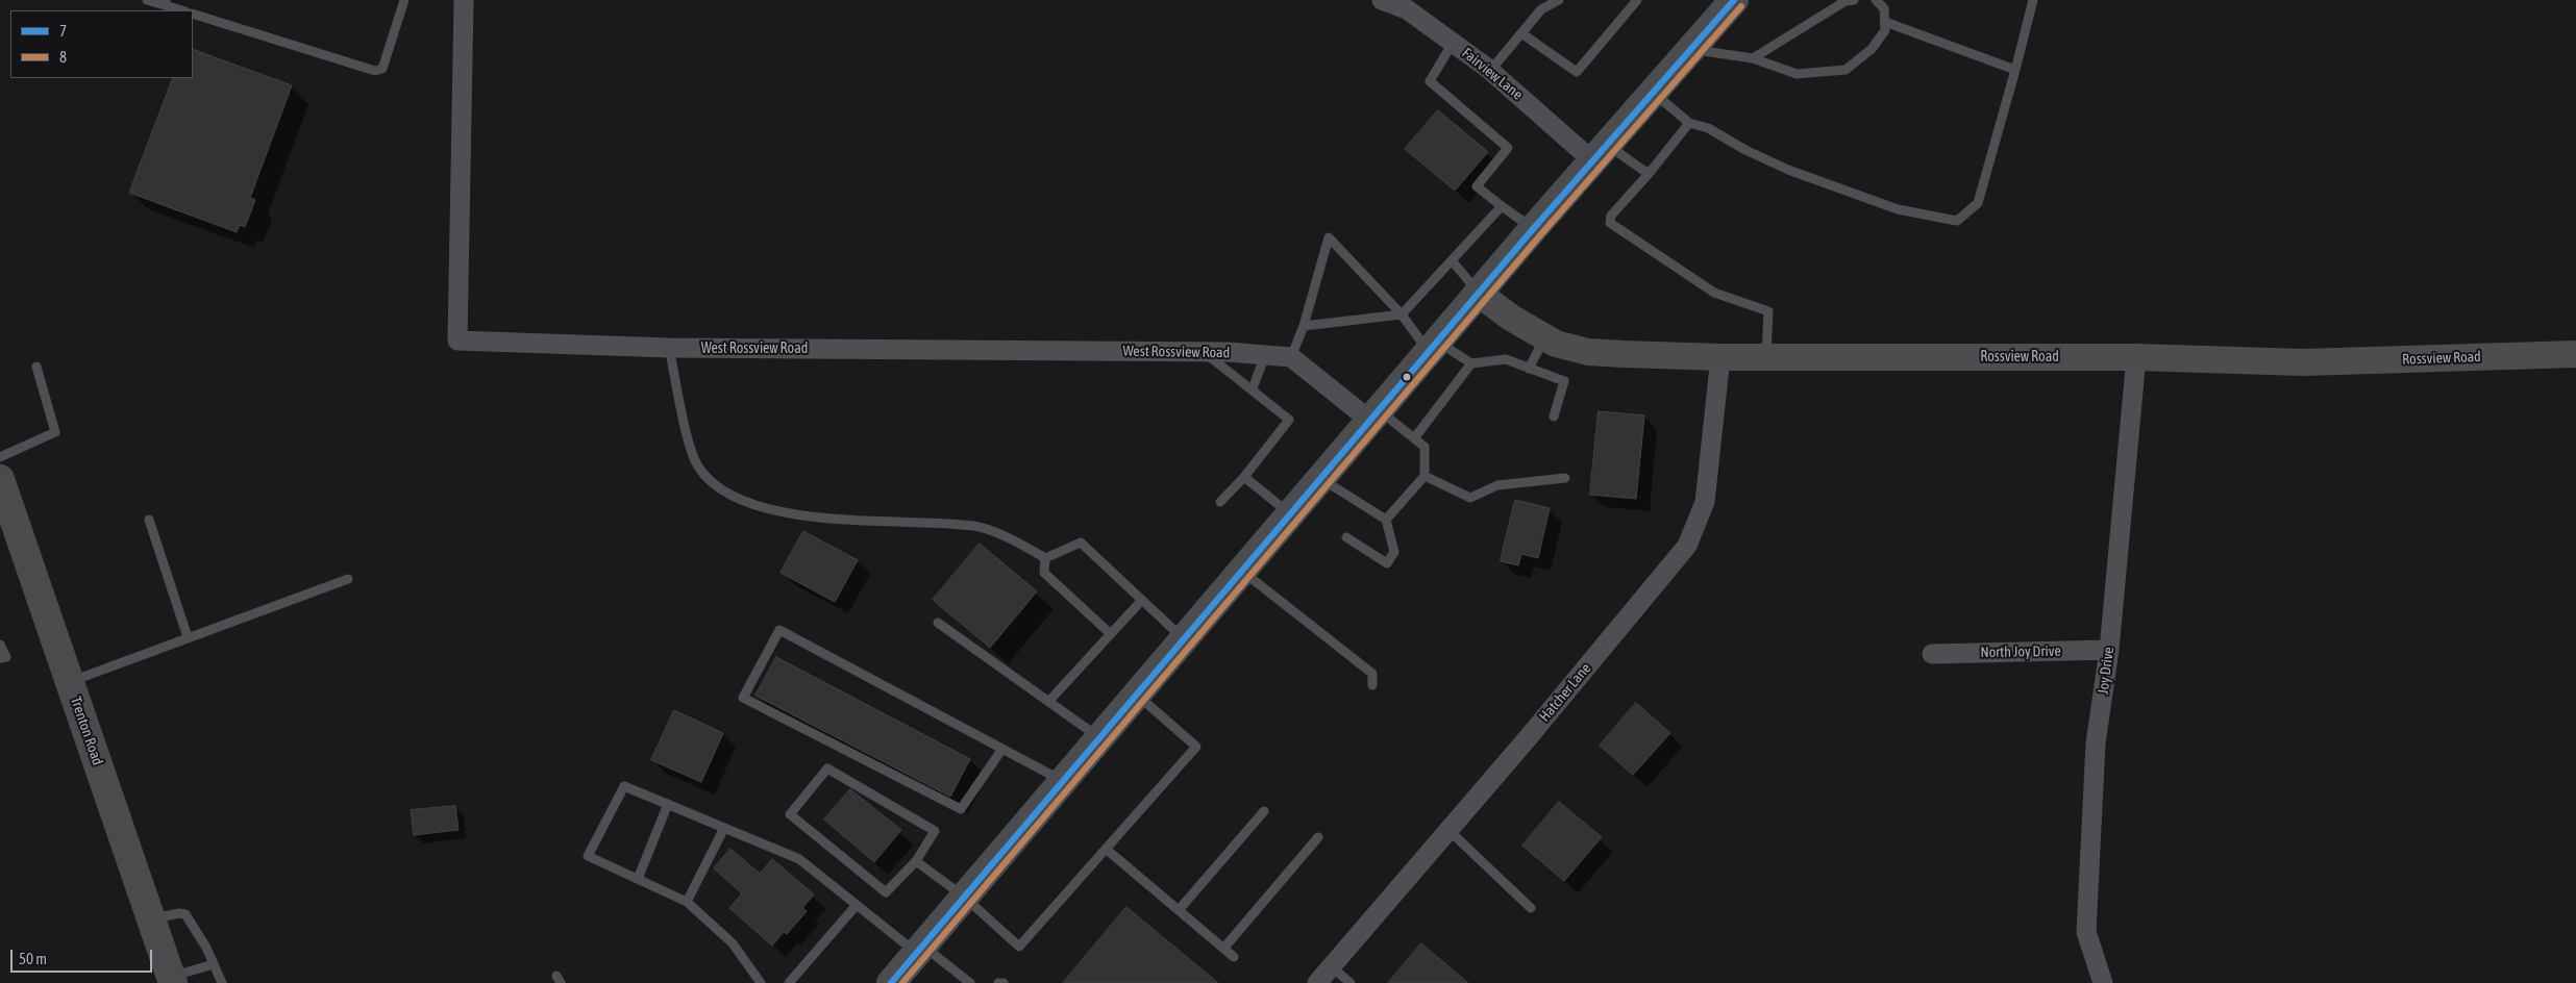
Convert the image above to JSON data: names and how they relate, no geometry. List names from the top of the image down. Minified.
{"streets":{"main road":["Trenton Road"],"street":["Fairview Lane","West Rossview Road","Rossview Road","North Joy Drive","Joy Drive","Hatcher Lane"]},"crossings":[["Rossview Road","Joy Drive"],["Rossview Road","Hatcher Lane"],["North Joy Drive","Joy Drive"]],"lines":["transit line 7","transit line 8"],"legend":["7","8"],"scale_bar":"50 m"}
